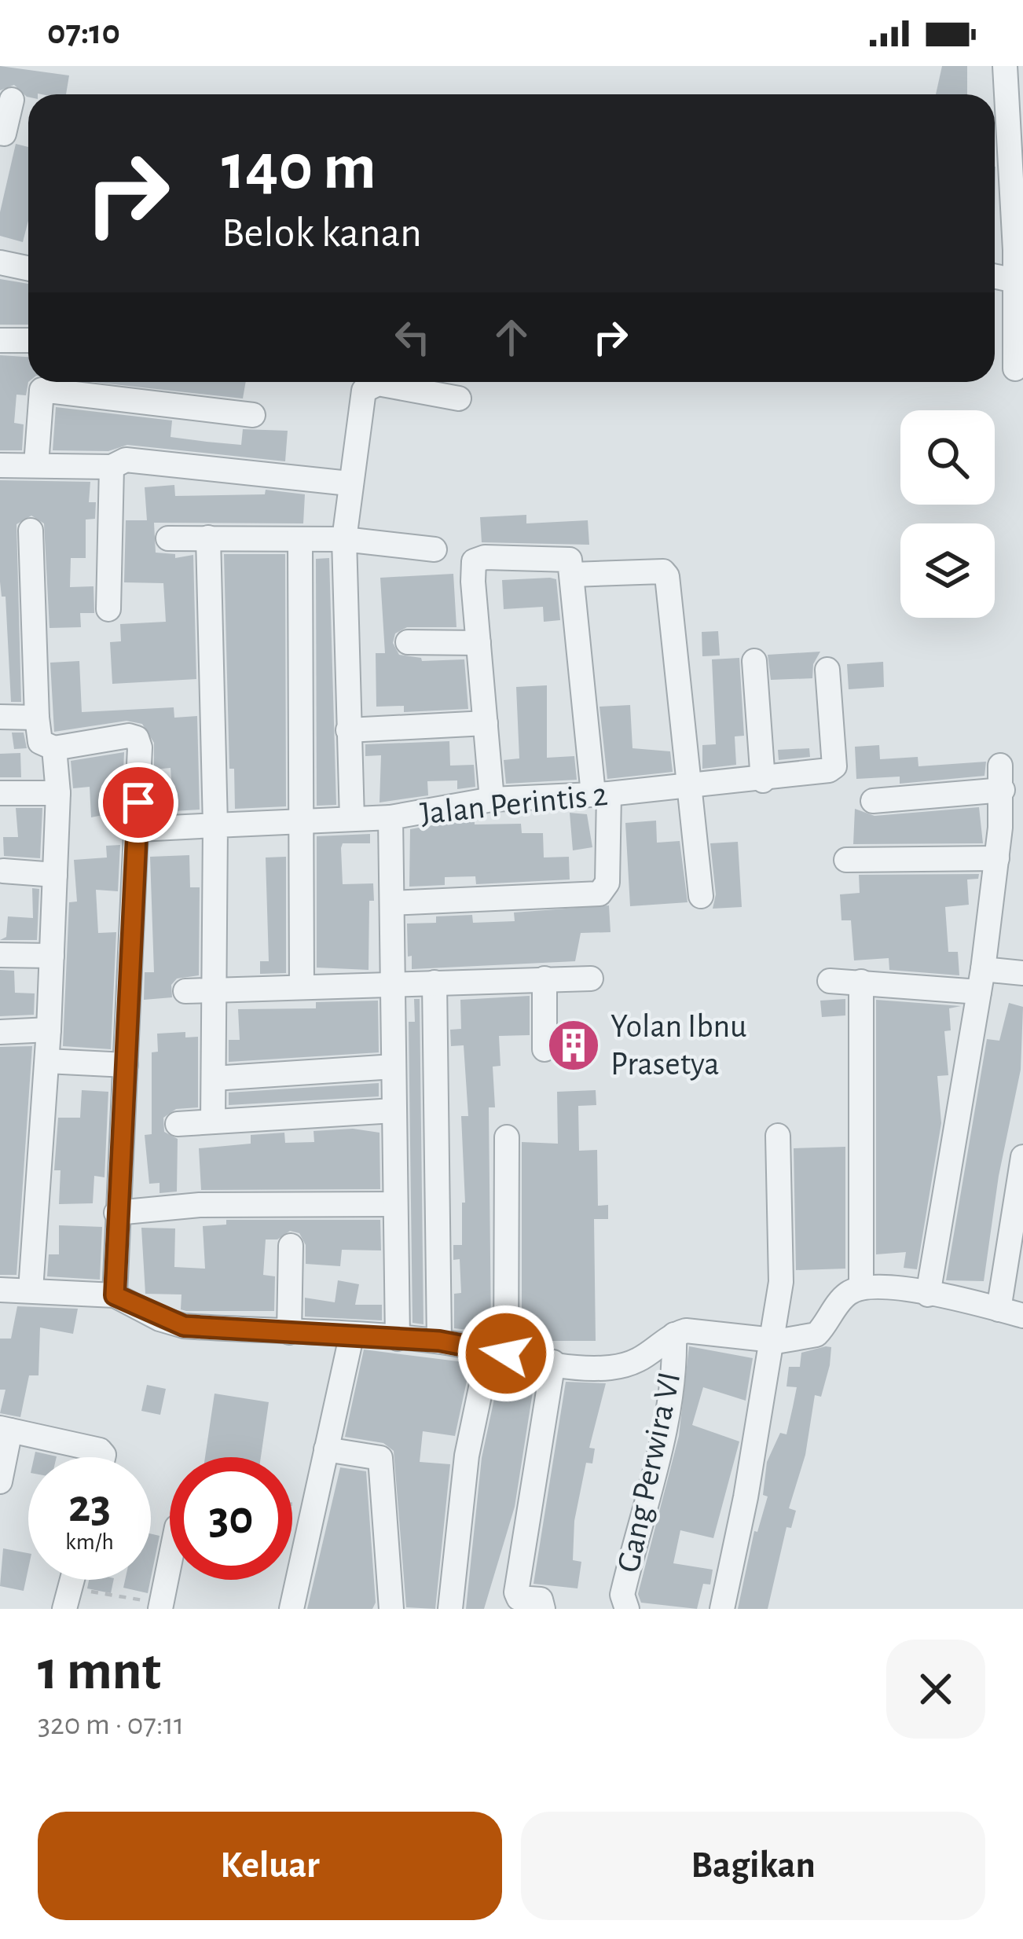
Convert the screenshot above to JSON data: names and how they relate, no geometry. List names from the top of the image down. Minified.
{"streets":{"street":["Jalan Perintis 2","Gang Perwira VI"]},"places":{"building":["Yolan Ibnu Prasetya"]},"page":{"status":"07:10","turn":["140 m","Belok kanan"],"speed":"23 km/h","limit":"30","heading":["1 mnt","320 m · 07:11"],"buttons":["Keluar","Bagikan"]}}
